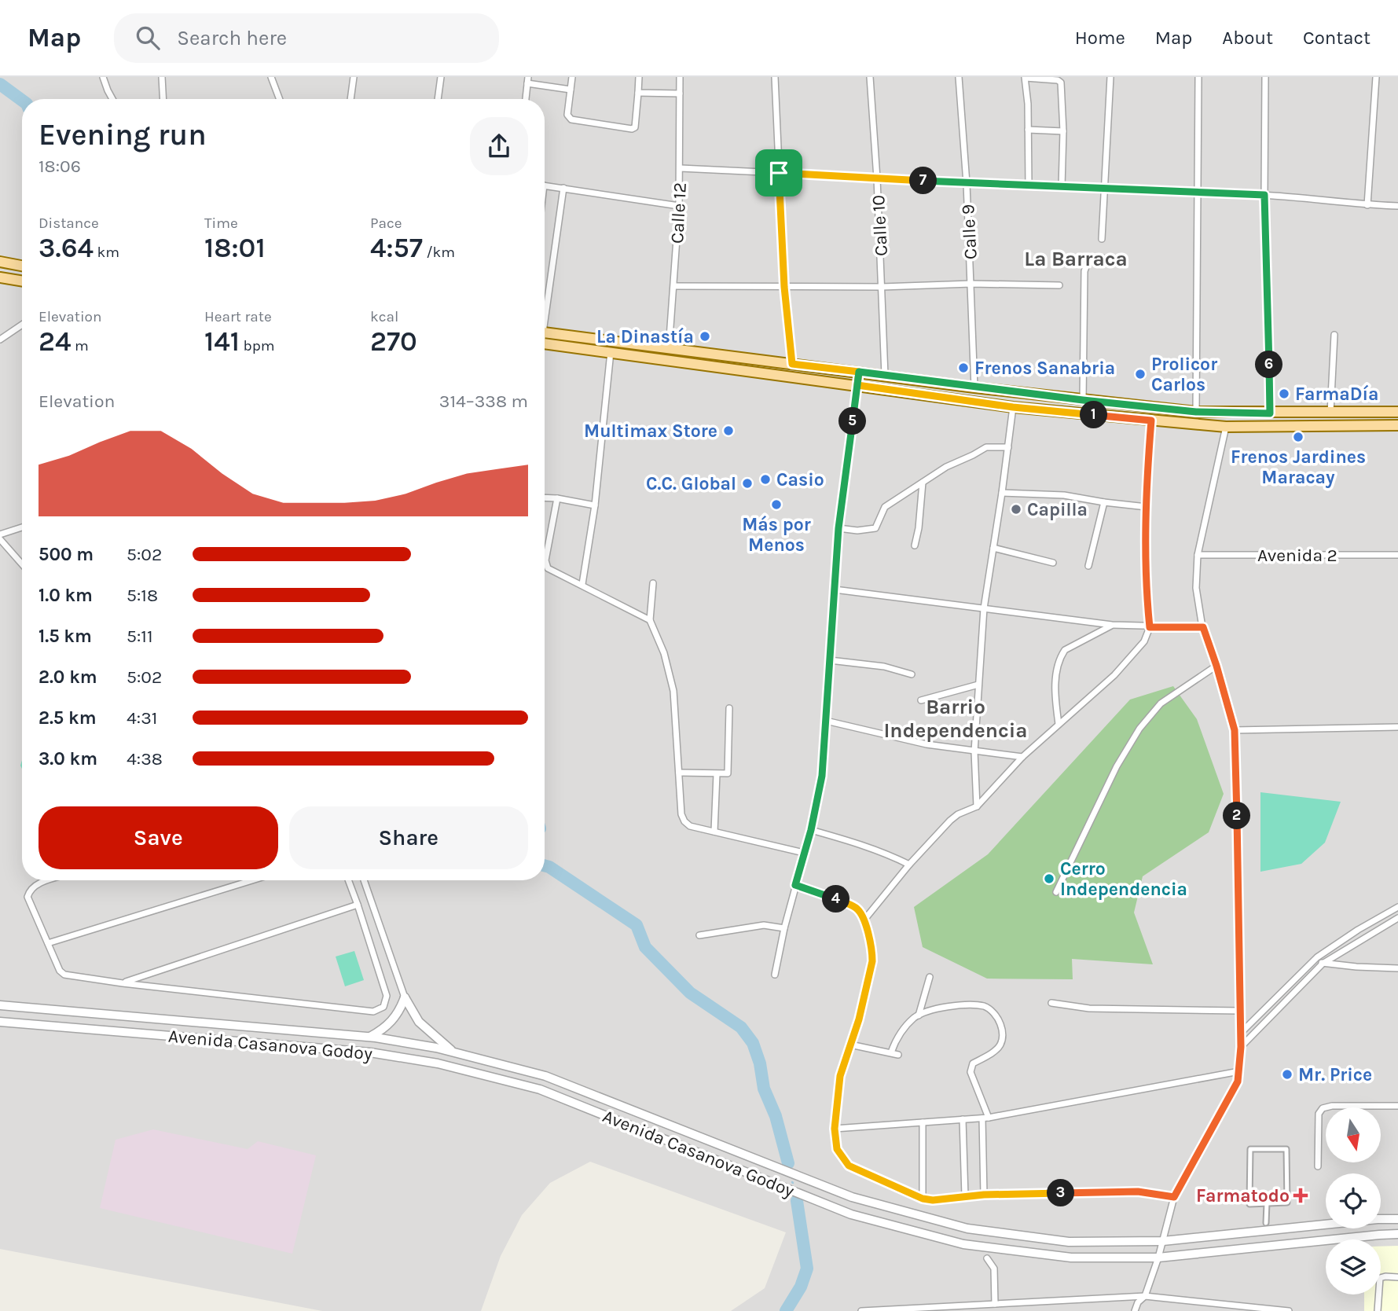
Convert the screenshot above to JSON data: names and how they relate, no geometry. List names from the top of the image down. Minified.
{"streets":{"street":["Calle 12","Calle 10","Calle 9","Avenida 2","Avenida Casanova Godoy"]},"districts":["La Barraca","Barrio Independencia"],"places":{"other":["La Dinastía","Frenos Sanabria","Prolicor Carlos","FarmaDía","Multimax Store","Frenos Jardines Maracay","Casio","C.C. Global","Más por Menos","Capilla","Cerro Independencia","Mr. Price"],"health":["Farmatodo"]},"north":"bottom","page":{"header":"Map","search":"Search here","nav":["Home","Map","About","Contact"],"heading":["Evening run","18:06"],"pins":["7","6","1","5","2","4","3"],"stats":[["Distance","3.64 km"],["Time","18:01"],["Pace","4:57 /km"],["Elevation","24 m"],["Heart rate","141 bpm"],["kcal","270"]],"chart":["Elevation","314–338 m"],"list":[{"name":"500 m","note":"5:02"},{"name":"1.0 km","note":"5:18"},{"name":"1.5 km","note":"5:11"},{"name":"2.0 km","note":"5:02"},{"name":"2.5 km","note":"4:31"},{"name":"3.0 km","note":"4:38"}],"buttons":["Save","Share"]}}
